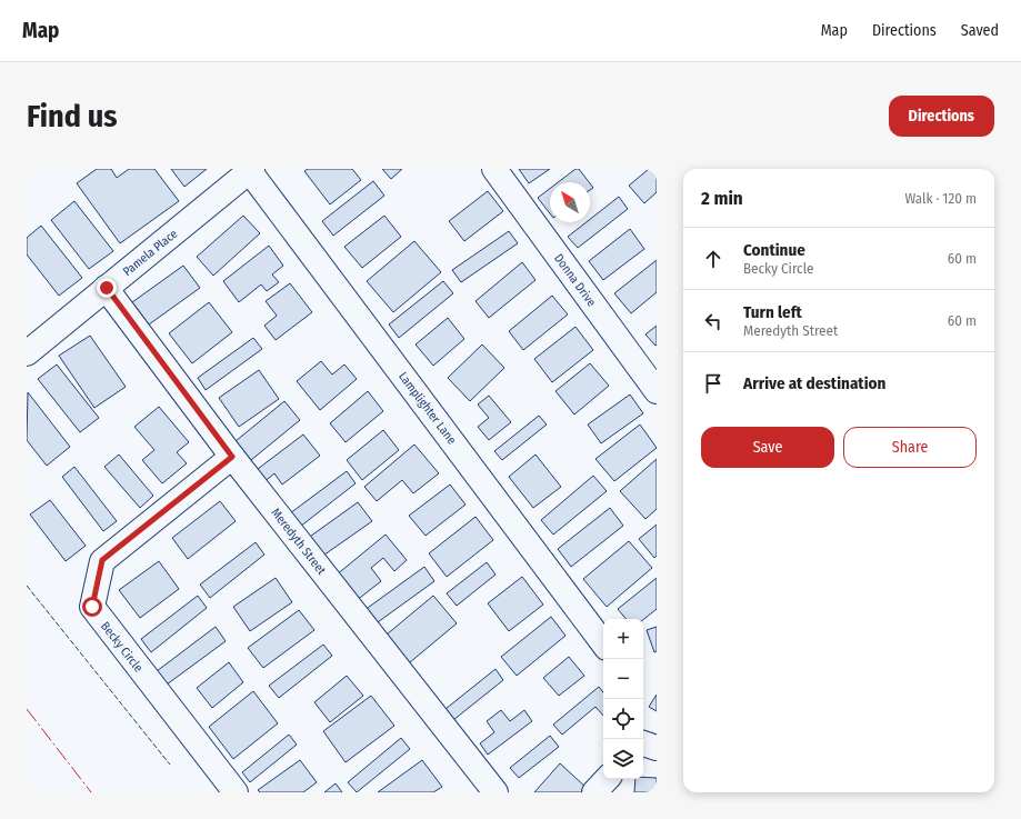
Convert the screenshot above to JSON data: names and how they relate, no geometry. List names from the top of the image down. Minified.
{"streets":{"street":["Pamela Place","Donna Drive","Lamplighter Lane","Meredyth Street","Becky Circle"]},"crossings":[["Pamela Place","Lamplighter Lane"],["Pamela Place","Meredyth Street"],["Meredyth Street","Becky Circle"]],"north":"top left","page":{"header":"Map","nav":["Map","Directions","Saved"],"buttons":["Directions",["Save","Share"]],"title":"Find us","heading":["2 min","Walk · 120 m"],"list":[["Continue","Becky Circle","60 m"],["Turn left","Meredyth Street","60 m"],"Arrive at destination"],"map_buttons":["+","−"]}}
